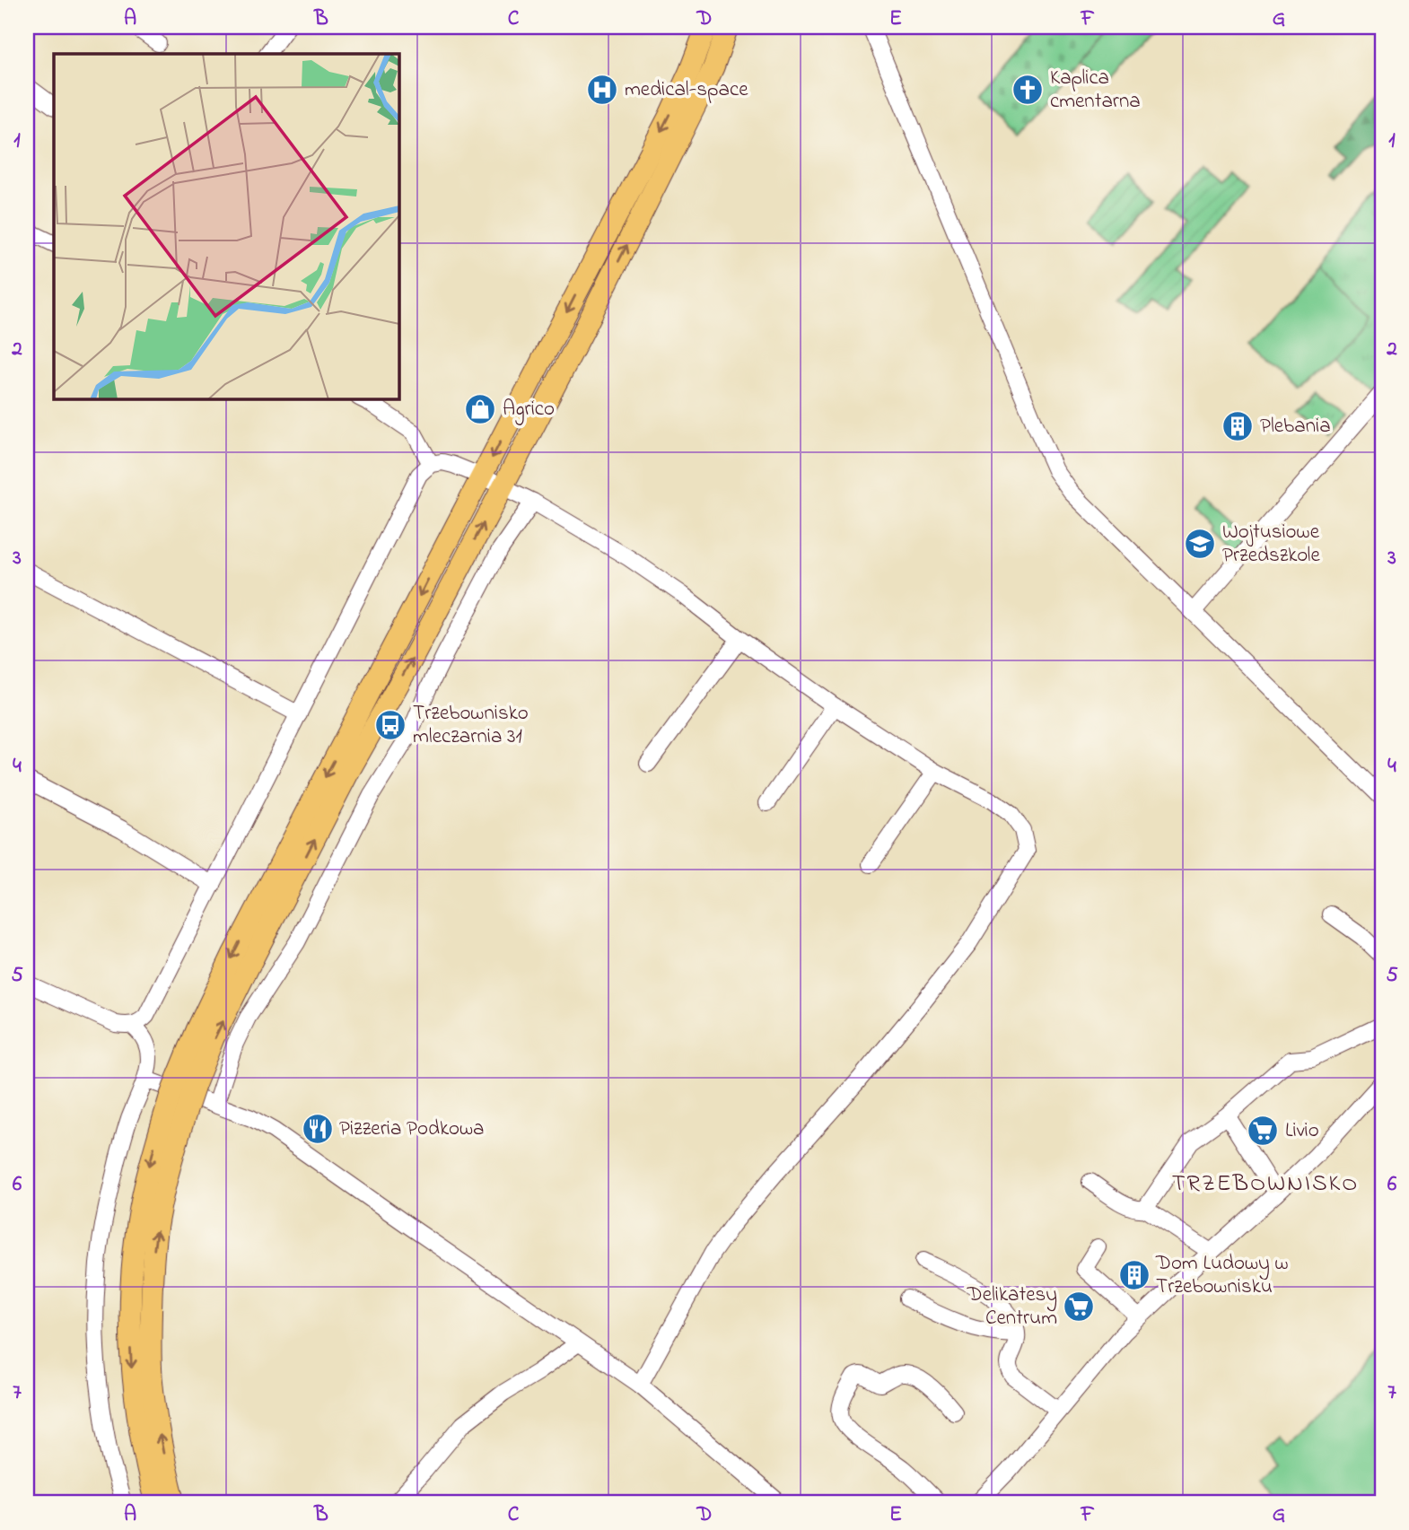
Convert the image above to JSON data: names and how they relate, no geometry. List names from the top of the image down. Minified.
{"districts":["TRZEBOWNISKO"],"places":{"hospital":["medical-space"],"church":["Kaplica cmentarna"],"shop":["Agrico"],"building":["Plebania","Dom Ludowy w Trzebownisku"],"school or university":["Wojtusiowe Przedszkole"],"bus stop":["Trzebownisko mleczarnia 31"],"restaurant":["Pizzeria Podkowa"],"supermarket":["Livio","Delikatesy Centrum"]},"grid":{"columns":["A","B","C","D","E","F","G"],"rows":["1","2","3","4","5","6","7"]}}
